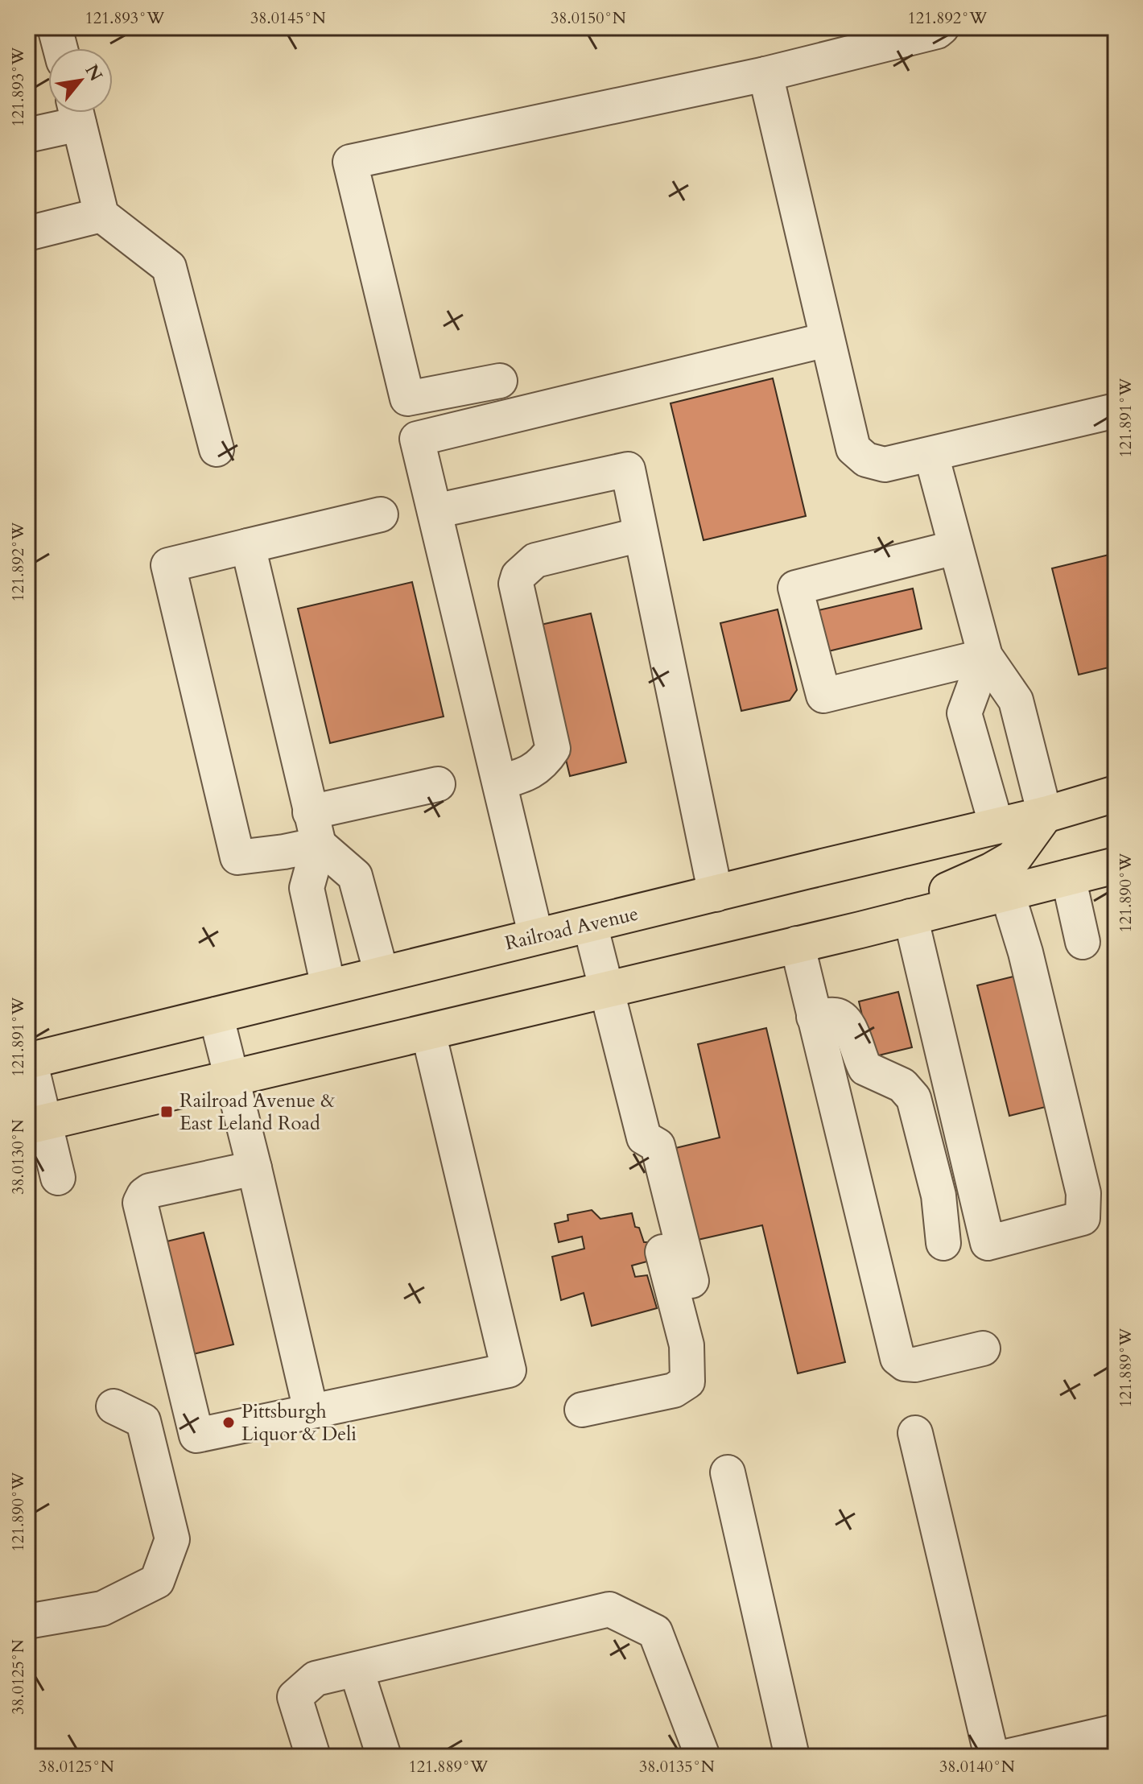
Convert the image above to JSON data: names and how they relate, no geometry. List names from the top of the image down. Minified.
{"streets":{"highway":["Railroad Avenue"]},"places":{"transit":["Railroad Avenue & East Leland Road"],"other":["Pittsburgh Liquor & Deli"]},"north":"top right","coordinates":["121.893°W","38.0145°N","38.0150°N","121.892°W","121.891°W","121.890°W","38.0130°N","121.889°W","38.0125°N","38.0135°N","38.0140°N"]}
